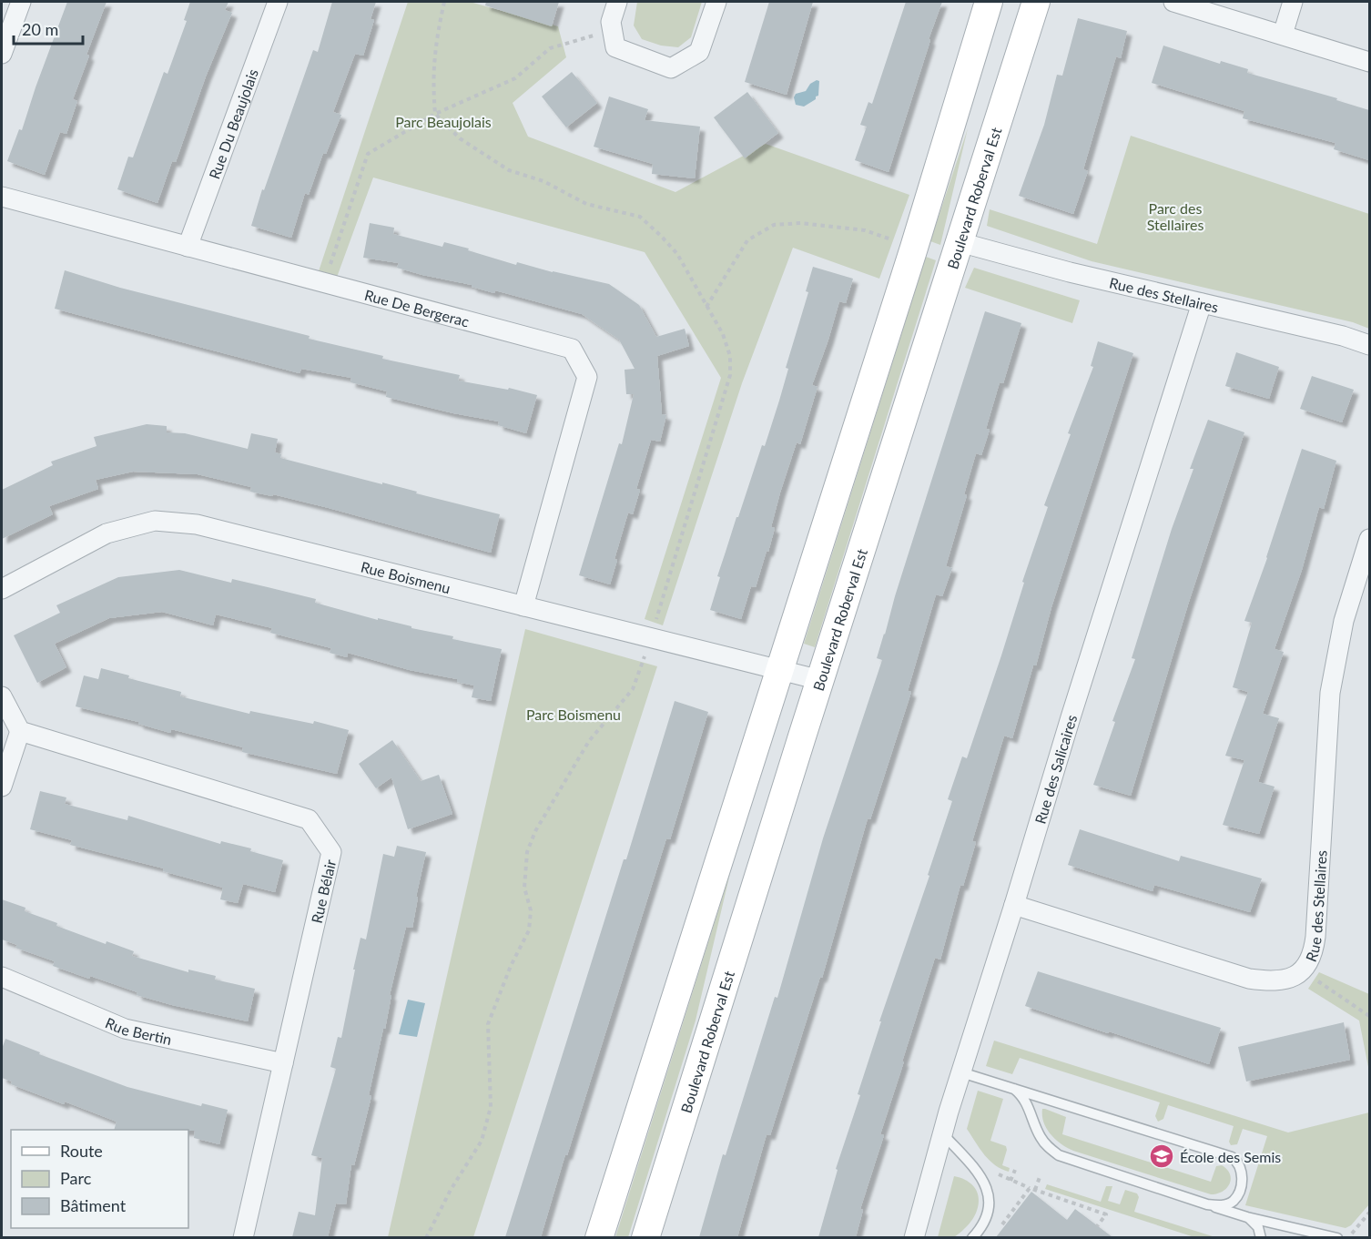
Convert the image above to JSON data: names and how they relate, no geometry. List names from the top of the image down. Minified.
{"streets":{"street":["Rue Du Beaujolais","Boulevard Roberval Est","Rue des Stellaires","Rue De Bergerac","Rue Boismenu","Rue des Salicaires","Rue Bélair","Rue Bertin"]},"crossings":[["Rue Du Beaujolais","Rue De Bergerac"],["Boulevard Roberval Est","Rue des Stellaires"],["Boulevard Roberval Est","Rue Boismenu"],["Rue des Stellaires","Rue des Salicaires"],["Rue De Bergerac","Rue Boismenu"],["Rue Bélair","Rue Bertin"]],"parks":["Parc Beaujolais","Parc des Stellaires","Parc Boismenu"],"places":{"school or university":["École des Semis"]},"legend":["Route","Parc","Bâtiment"],"scale_bar":"20 m"}
